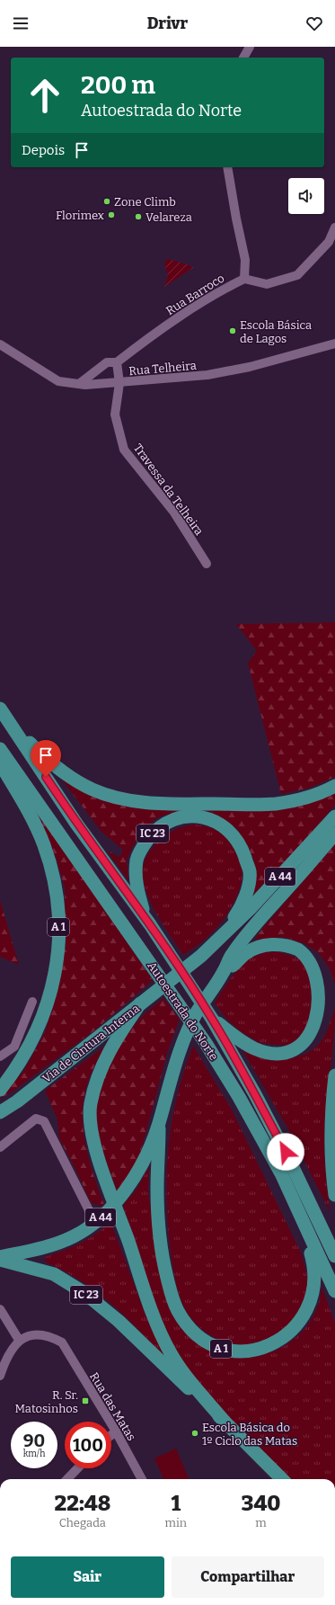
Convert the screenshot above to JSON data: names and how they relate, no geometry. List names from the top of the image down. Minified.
{"streets":{"highway":["IC 23","A 44","A 1","Autoestrada do Norte","Via de Cintura Interna"],"street":["Rua Barroco","Rua Telheira","Travessa da Telheira","Rua das Matas"]},"crossings":[["Rua Barroco","Rua Telheira"],["Rua Telheira","Travessa da Telheira"],["IC 23","A 44"],["IC 23","Via de Cintura Interna"],["A 44","A 1"],["A 44","Via de Cintura Interna"],["A 1","Autoestrada do Norte"]],"places":{"other":["Zone Climb","Florimex","Velareza","Escola Básica de Lagos","Escola Básica do 1º Ciclo das Matas"],"transit":["R. Sr. Matosinhos"]},"page":{"header":"Drivr","turn":["200 m","Autoestrada do Norte"],"then":"Depois","speed":"90 km/h","limit":"100","eta":["22:48","Chegada","1","min","340","m"],"buttons":["Sair","Compartilhar"]}}
